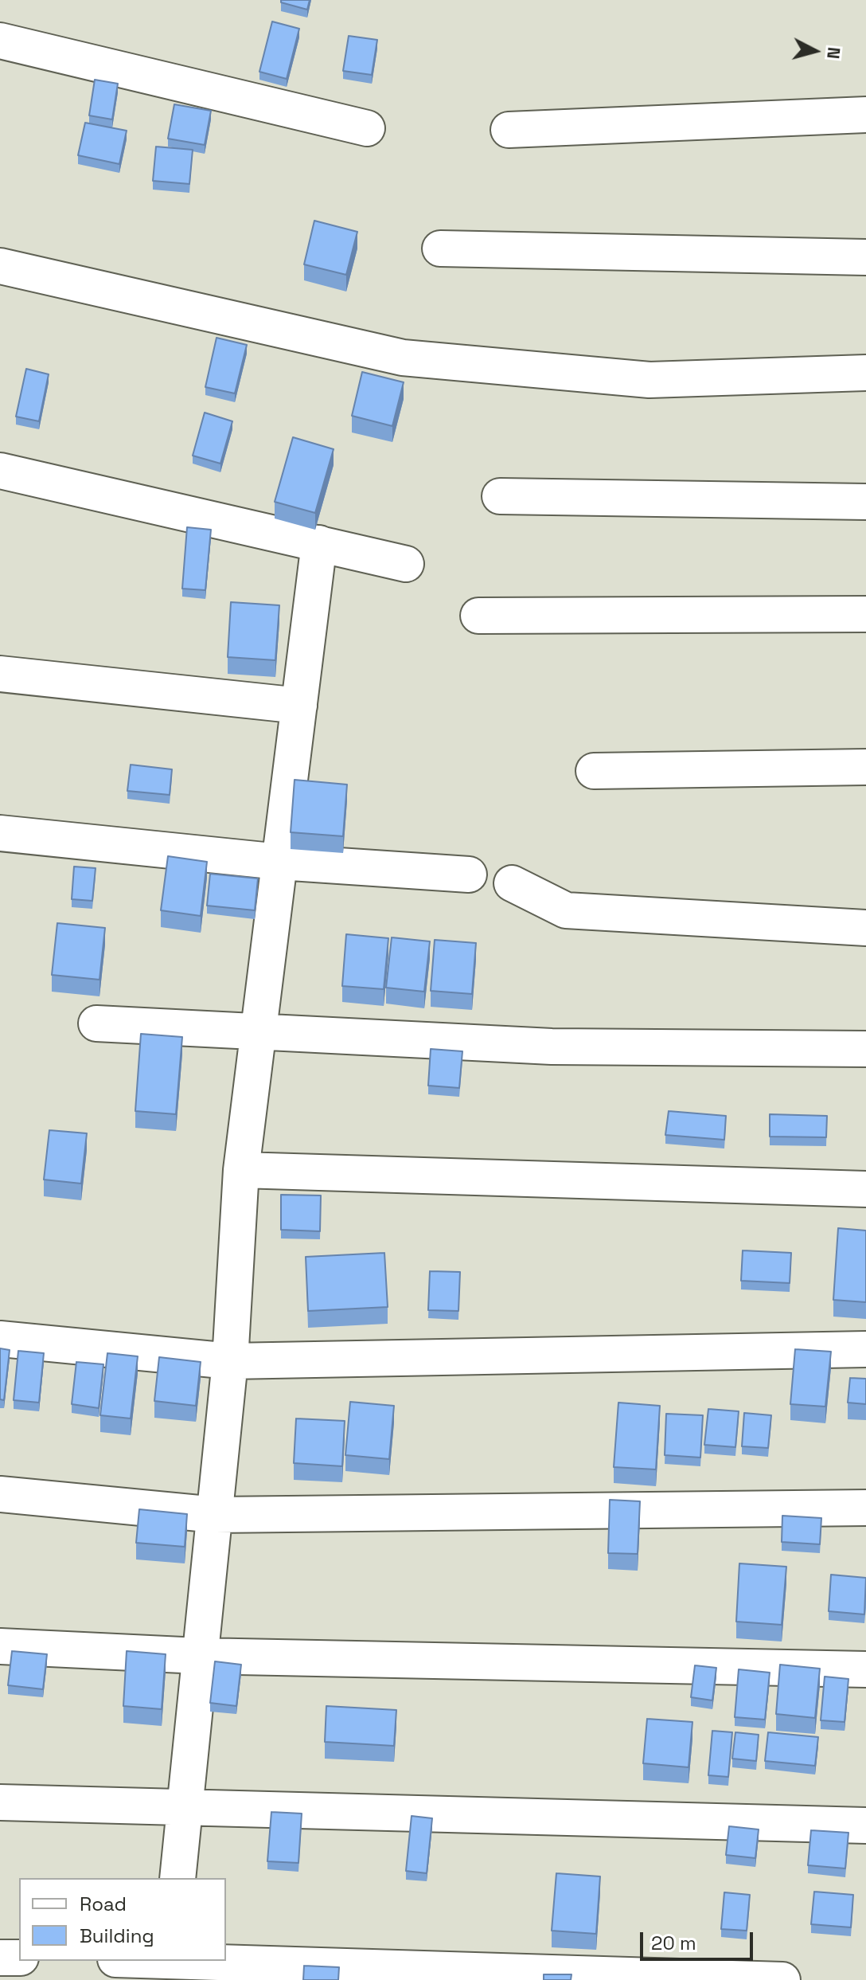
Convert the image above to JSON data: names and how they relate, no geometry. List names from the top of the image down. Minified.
{"legend":["Road","Building"],"scale_bar":"20 m","north":"right"}
